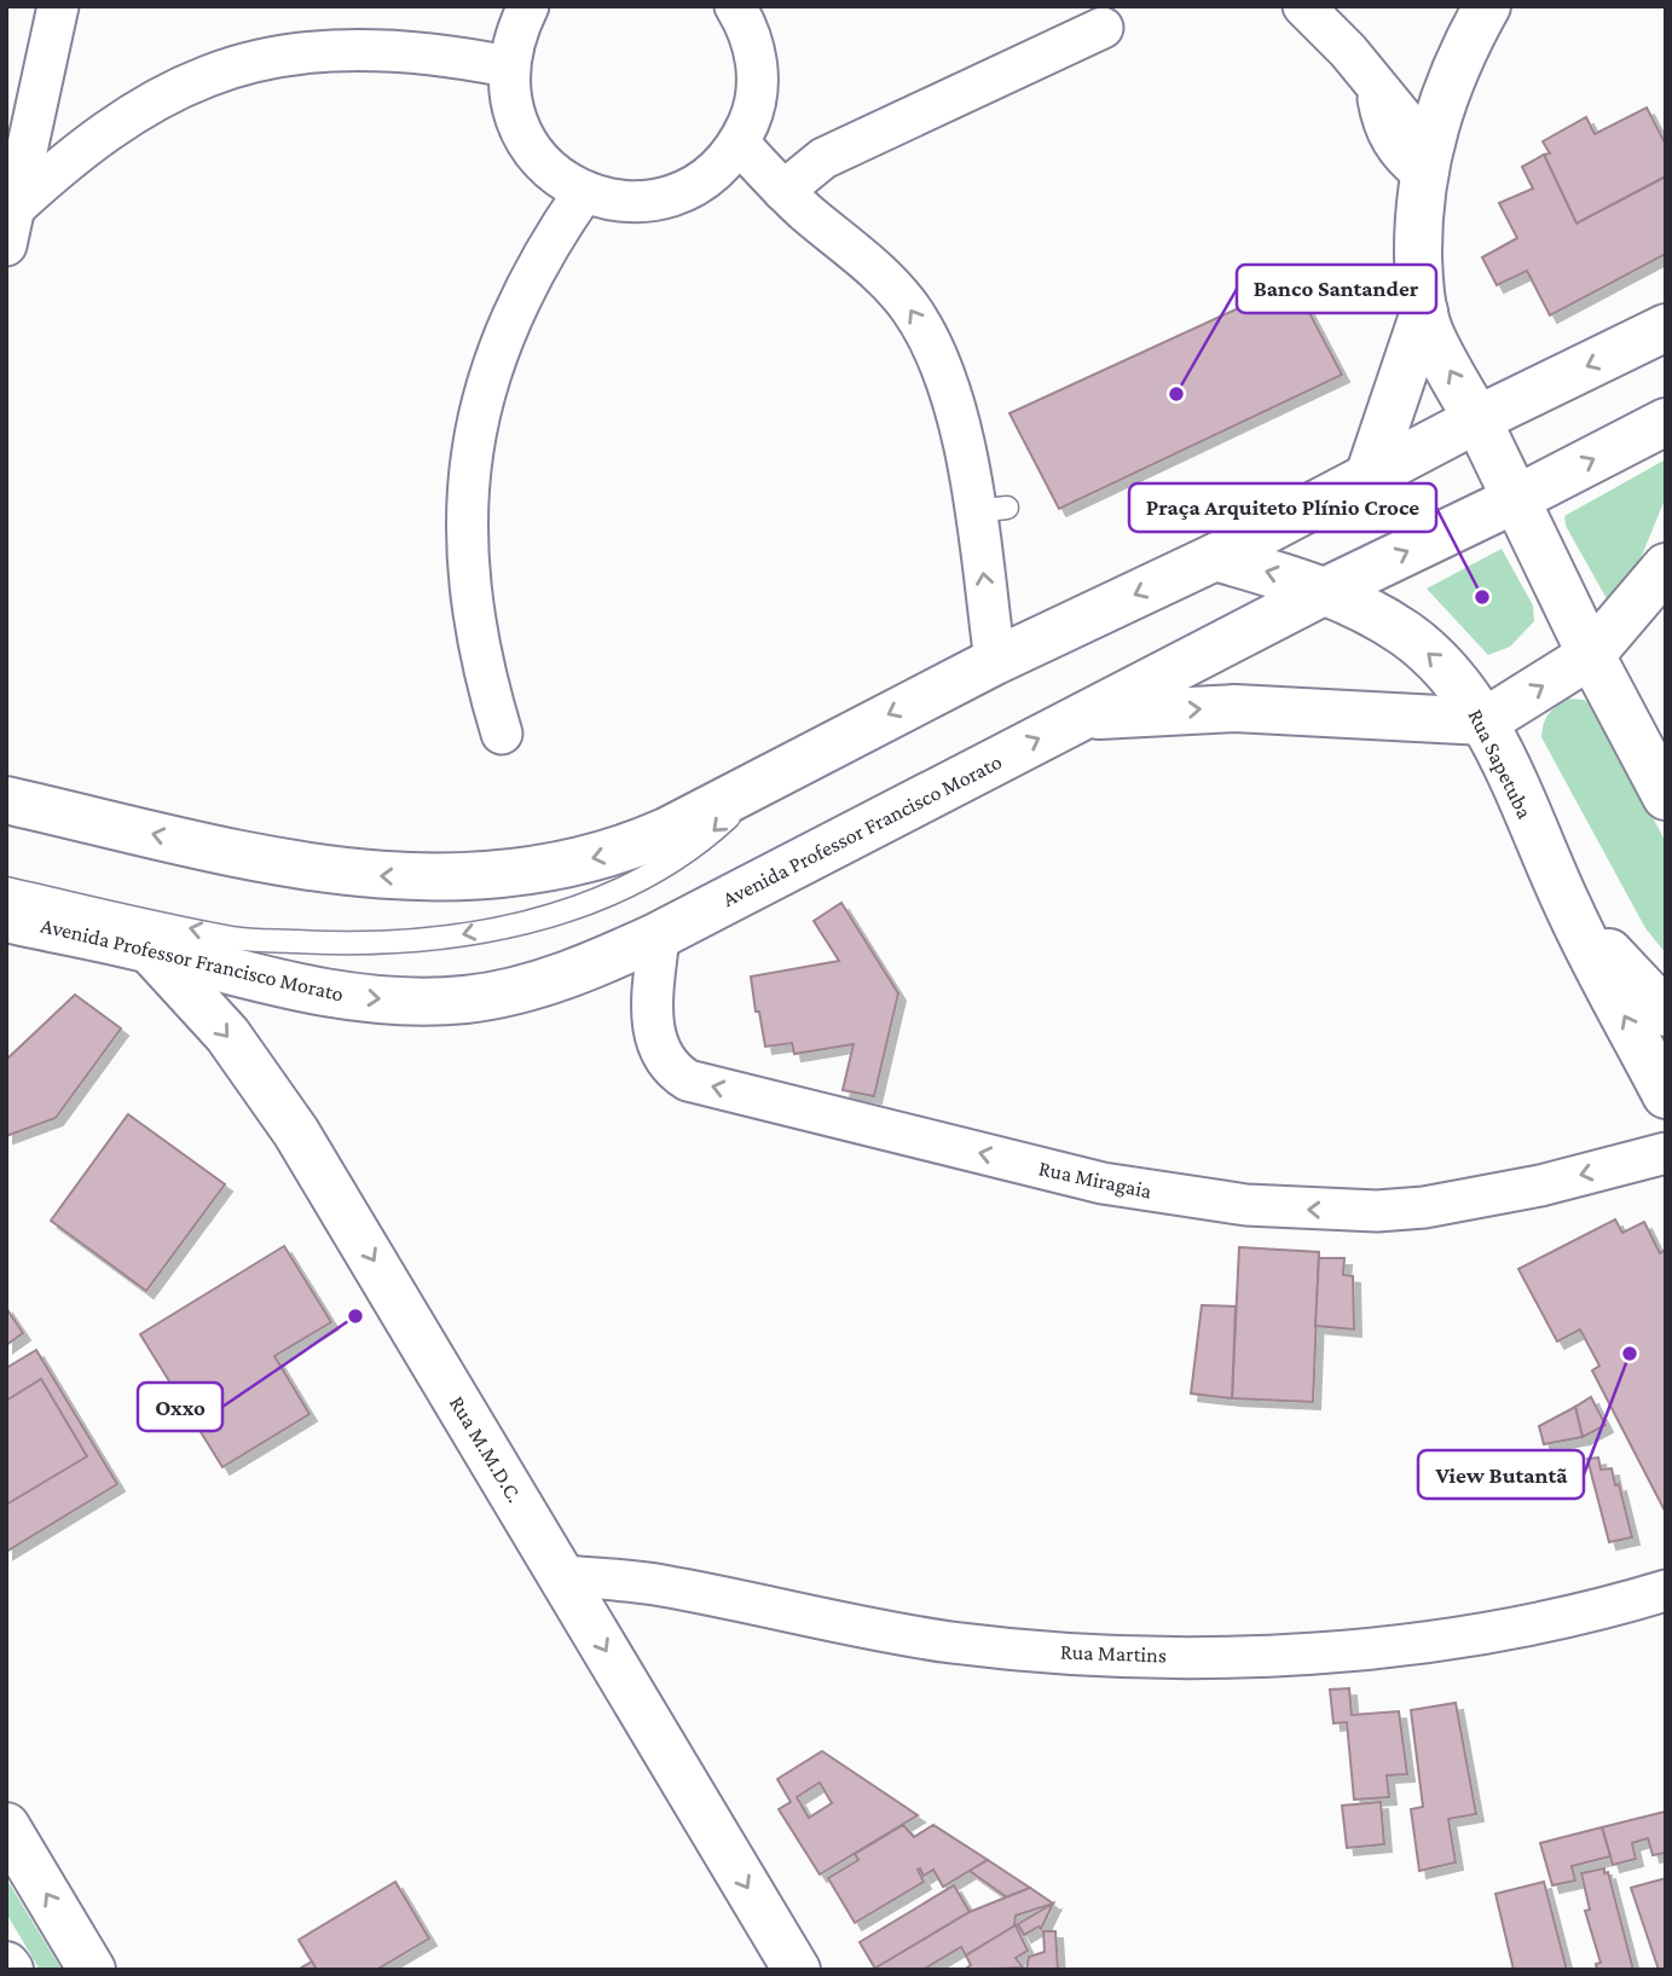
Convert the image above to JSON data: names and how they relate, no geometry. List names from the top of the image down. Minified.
{"streets":{"main road":["Rua Sapetuba","Avenida Professor Francisco Morato","Rua M.M.D.C."],"street":["Rua Miragaia","Rua Martins"]},"crossings":[["Rua Sapetuba","Avenida Professor Francisco Morato"],["Avenida Professor Francisco Morato","Rua Miragaia"],["Avenida Professor Francisco Morato","Rua M.M.D.C."],["Rua M.M.D.C.","Rua Martins"]],"one_way":["Rua Miragaia","Rua M.M.D.C."],"places":["Banco Santander","Praça Arquiteto Plínio Croce","Oxxo","View Butantã"]}
